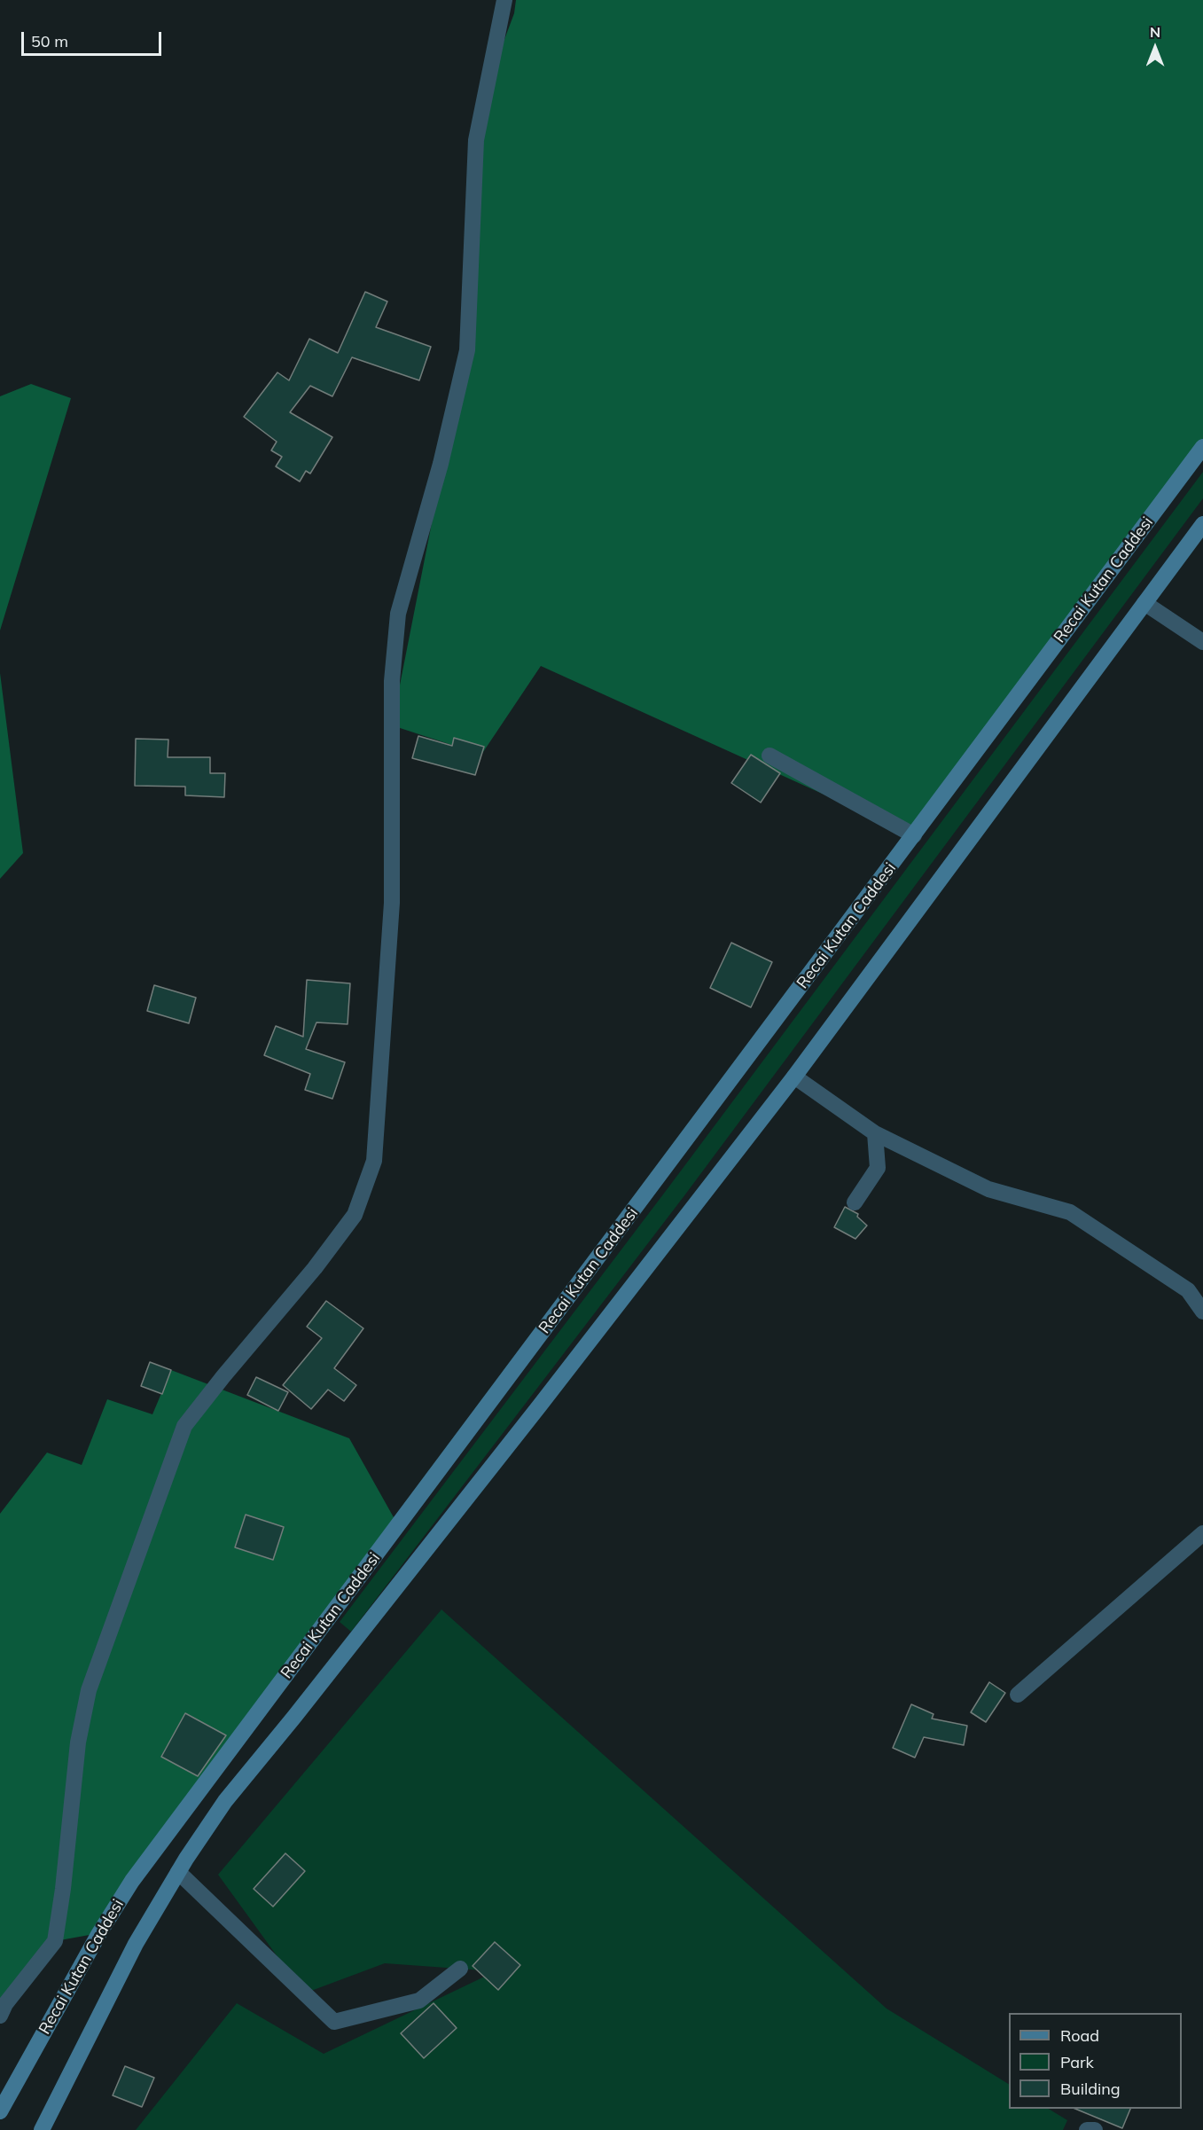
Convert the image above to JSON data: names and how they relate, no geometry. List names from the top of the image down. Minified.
{"streets":{"main road":["Recai Kutan Caddesi"]},"legend":["Road","Park","Building"],"scale_bar":"50 m","north":"top"}
